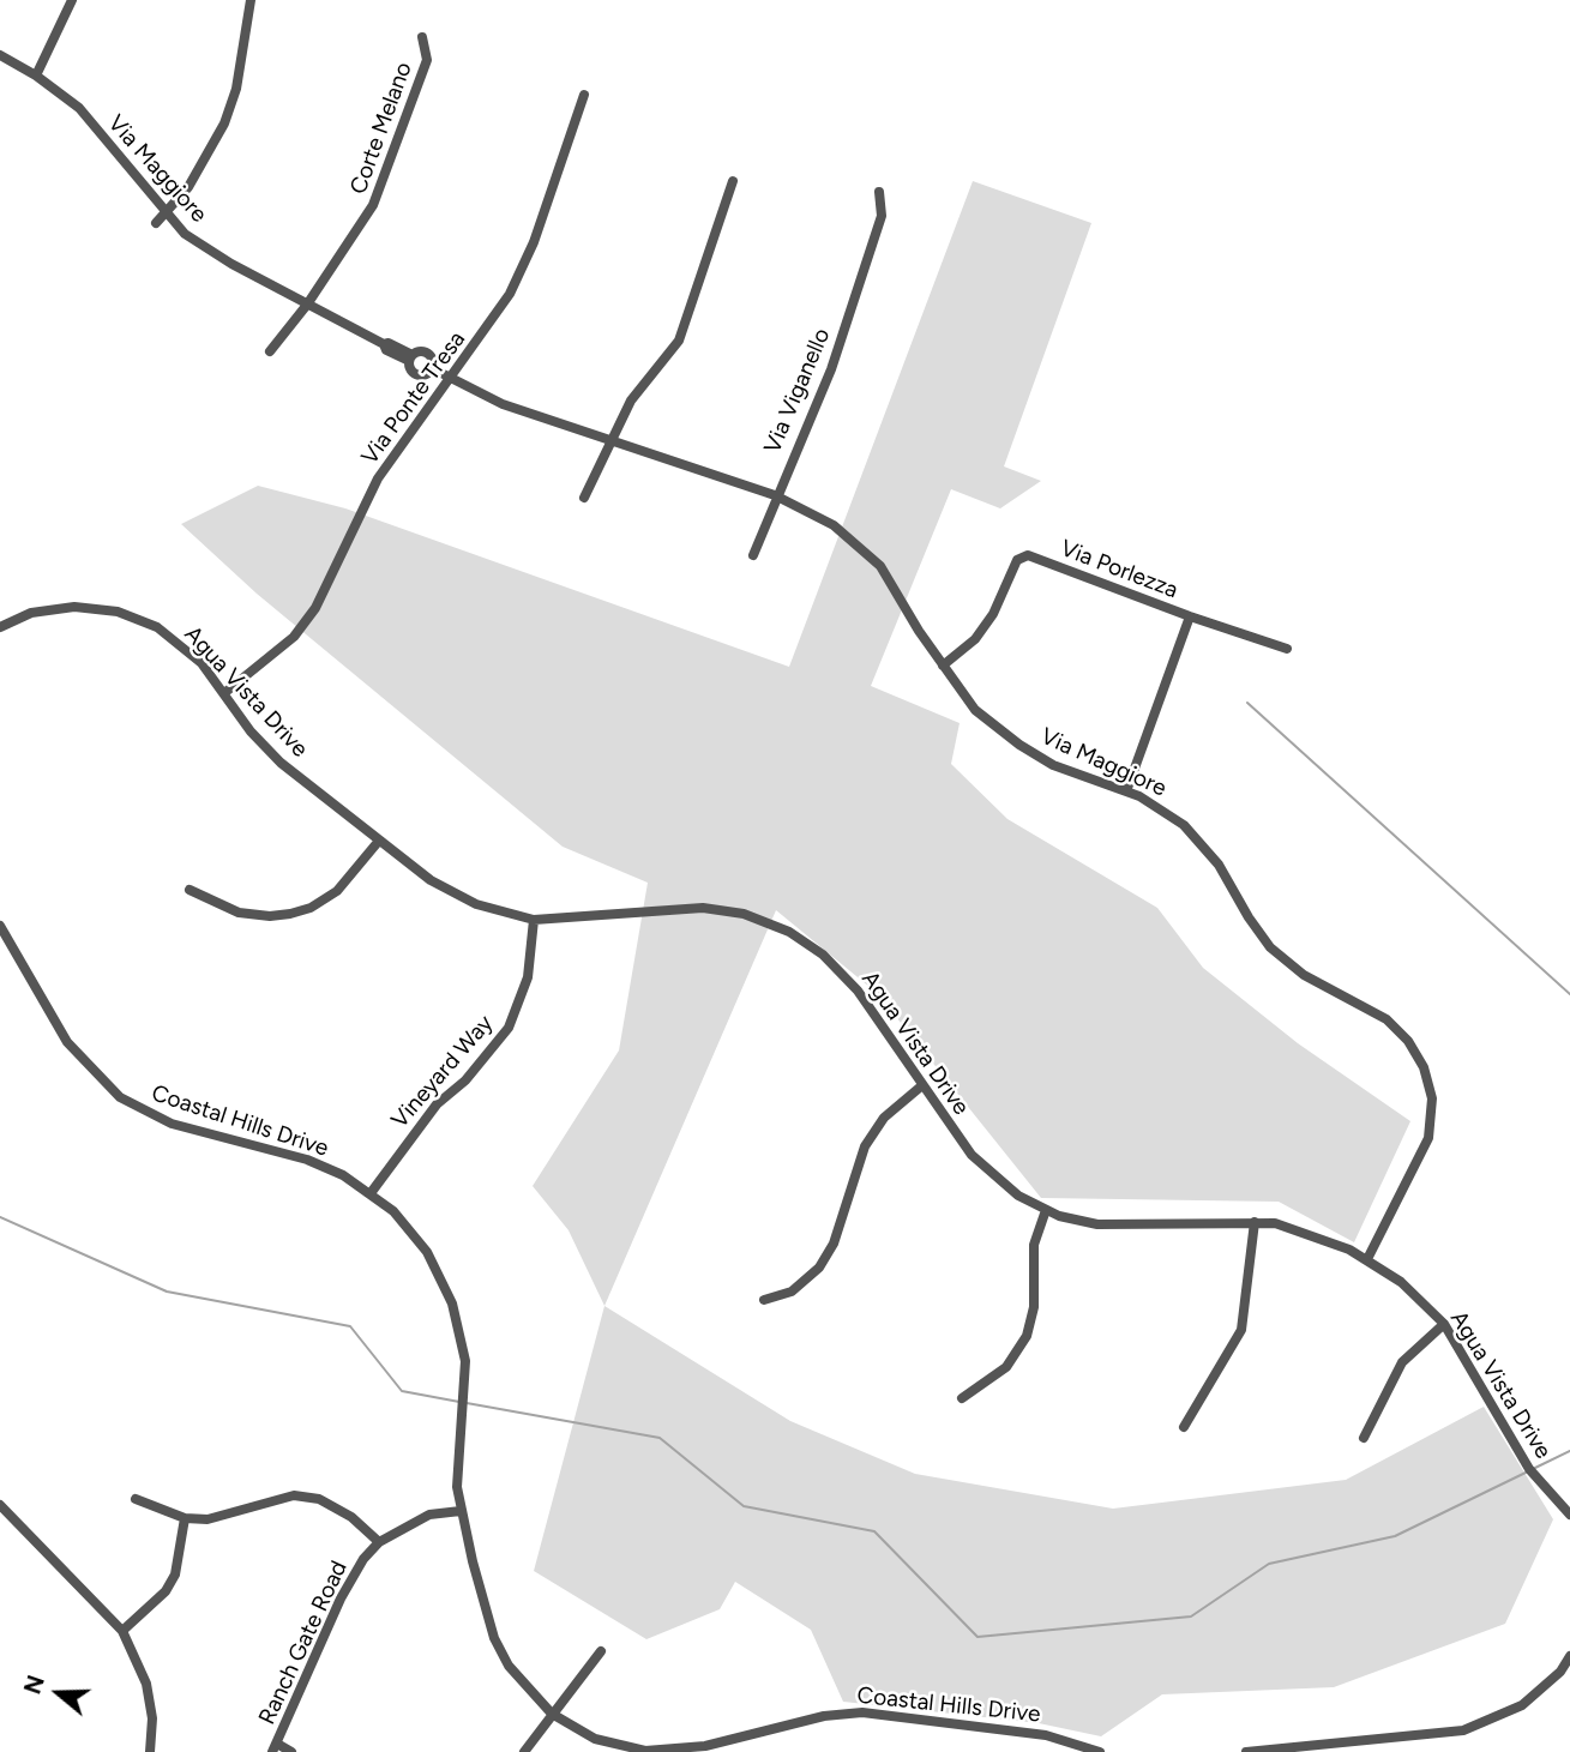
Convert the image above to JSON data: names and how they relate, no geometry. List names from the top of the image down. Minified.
{"streets":{"street":["Corte Melano","Via Maggiore","Via Viganello","Via Ponte Tresa","Via Porlezza","Agua Vista Drive","Vineyard Way","Coastal Hills Drive","Ranch Gate Road"]},"crossings":[["Corte Melano","Via Maggiore"],["Via Maggiore","Via Viganello"],["Via Maggiore","Via Ponte Tresa"],["Via Maggiore","Via Porlezza"],["Via Maggiore","Agua Vista Drive"],["Via Ponte Tresa","Agua Vista Drive"],["Agua Vista Drive","Vineyard Way"],["Vineyard Way","Coastal Hills Drive"],["Coastal Hills Drive","Ranch Gate Road"]],"north":"left"}
